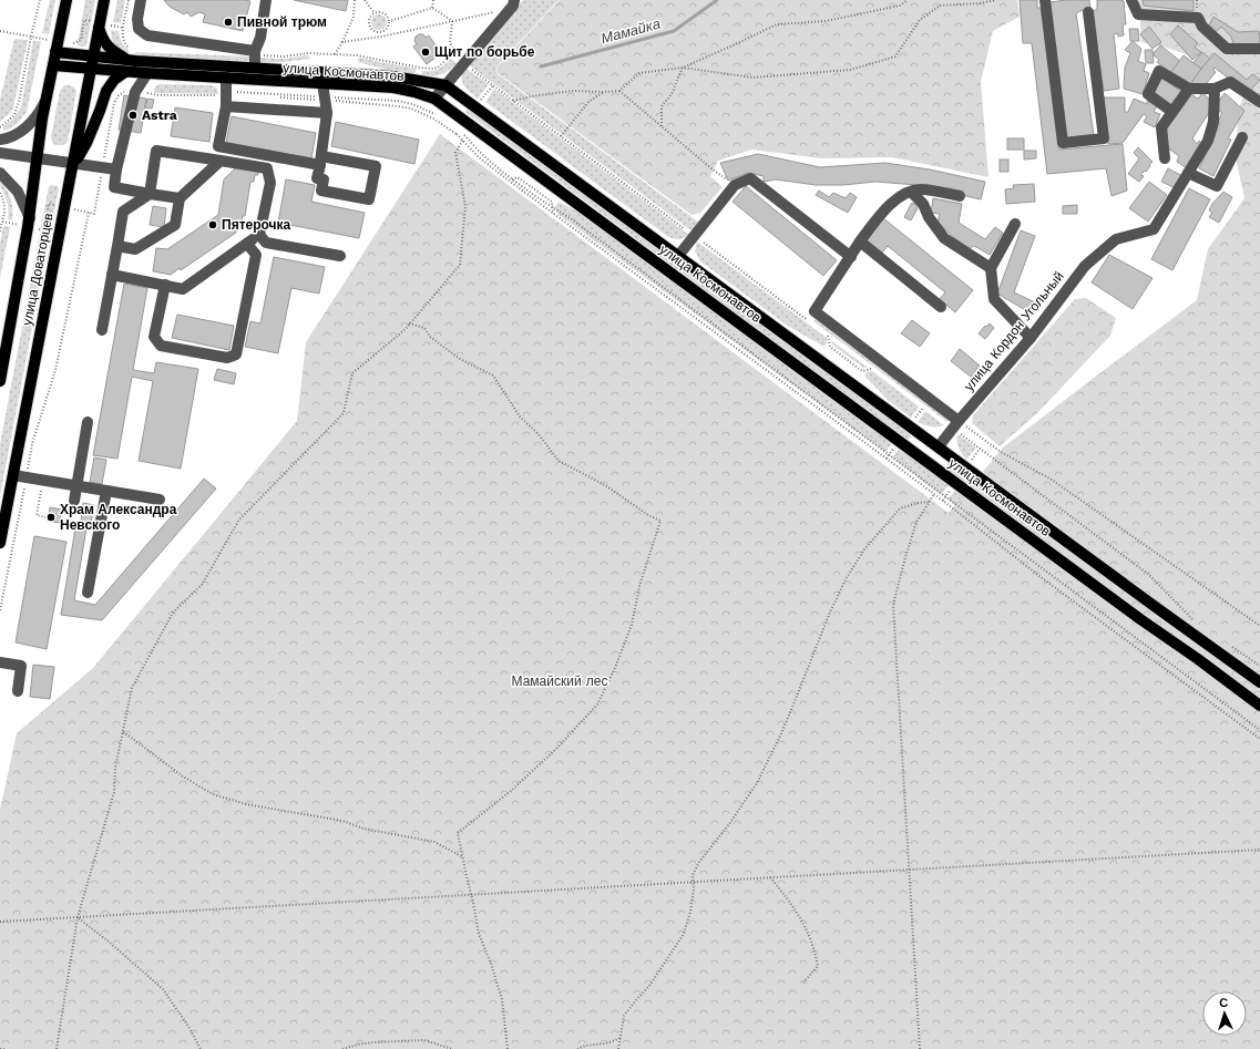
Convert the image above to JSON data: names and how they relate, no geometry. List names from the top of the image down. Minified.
{"streets":{"main road":["улица Космонавтов","улица Доваторцев"],"street":["улица Кордон Угольный"]},"crossings":[["улица Космонавтов","улица Доваторцев"],["улица Космонавтов","улица Кордон Угольный"]],"water":["Мамайка"],"parks":["Мамайский лес"],"places":["Пивной трюм","Щит по борьбе","Astra","Пятерочка","Храм Александра Невского"],"north":"top"}
